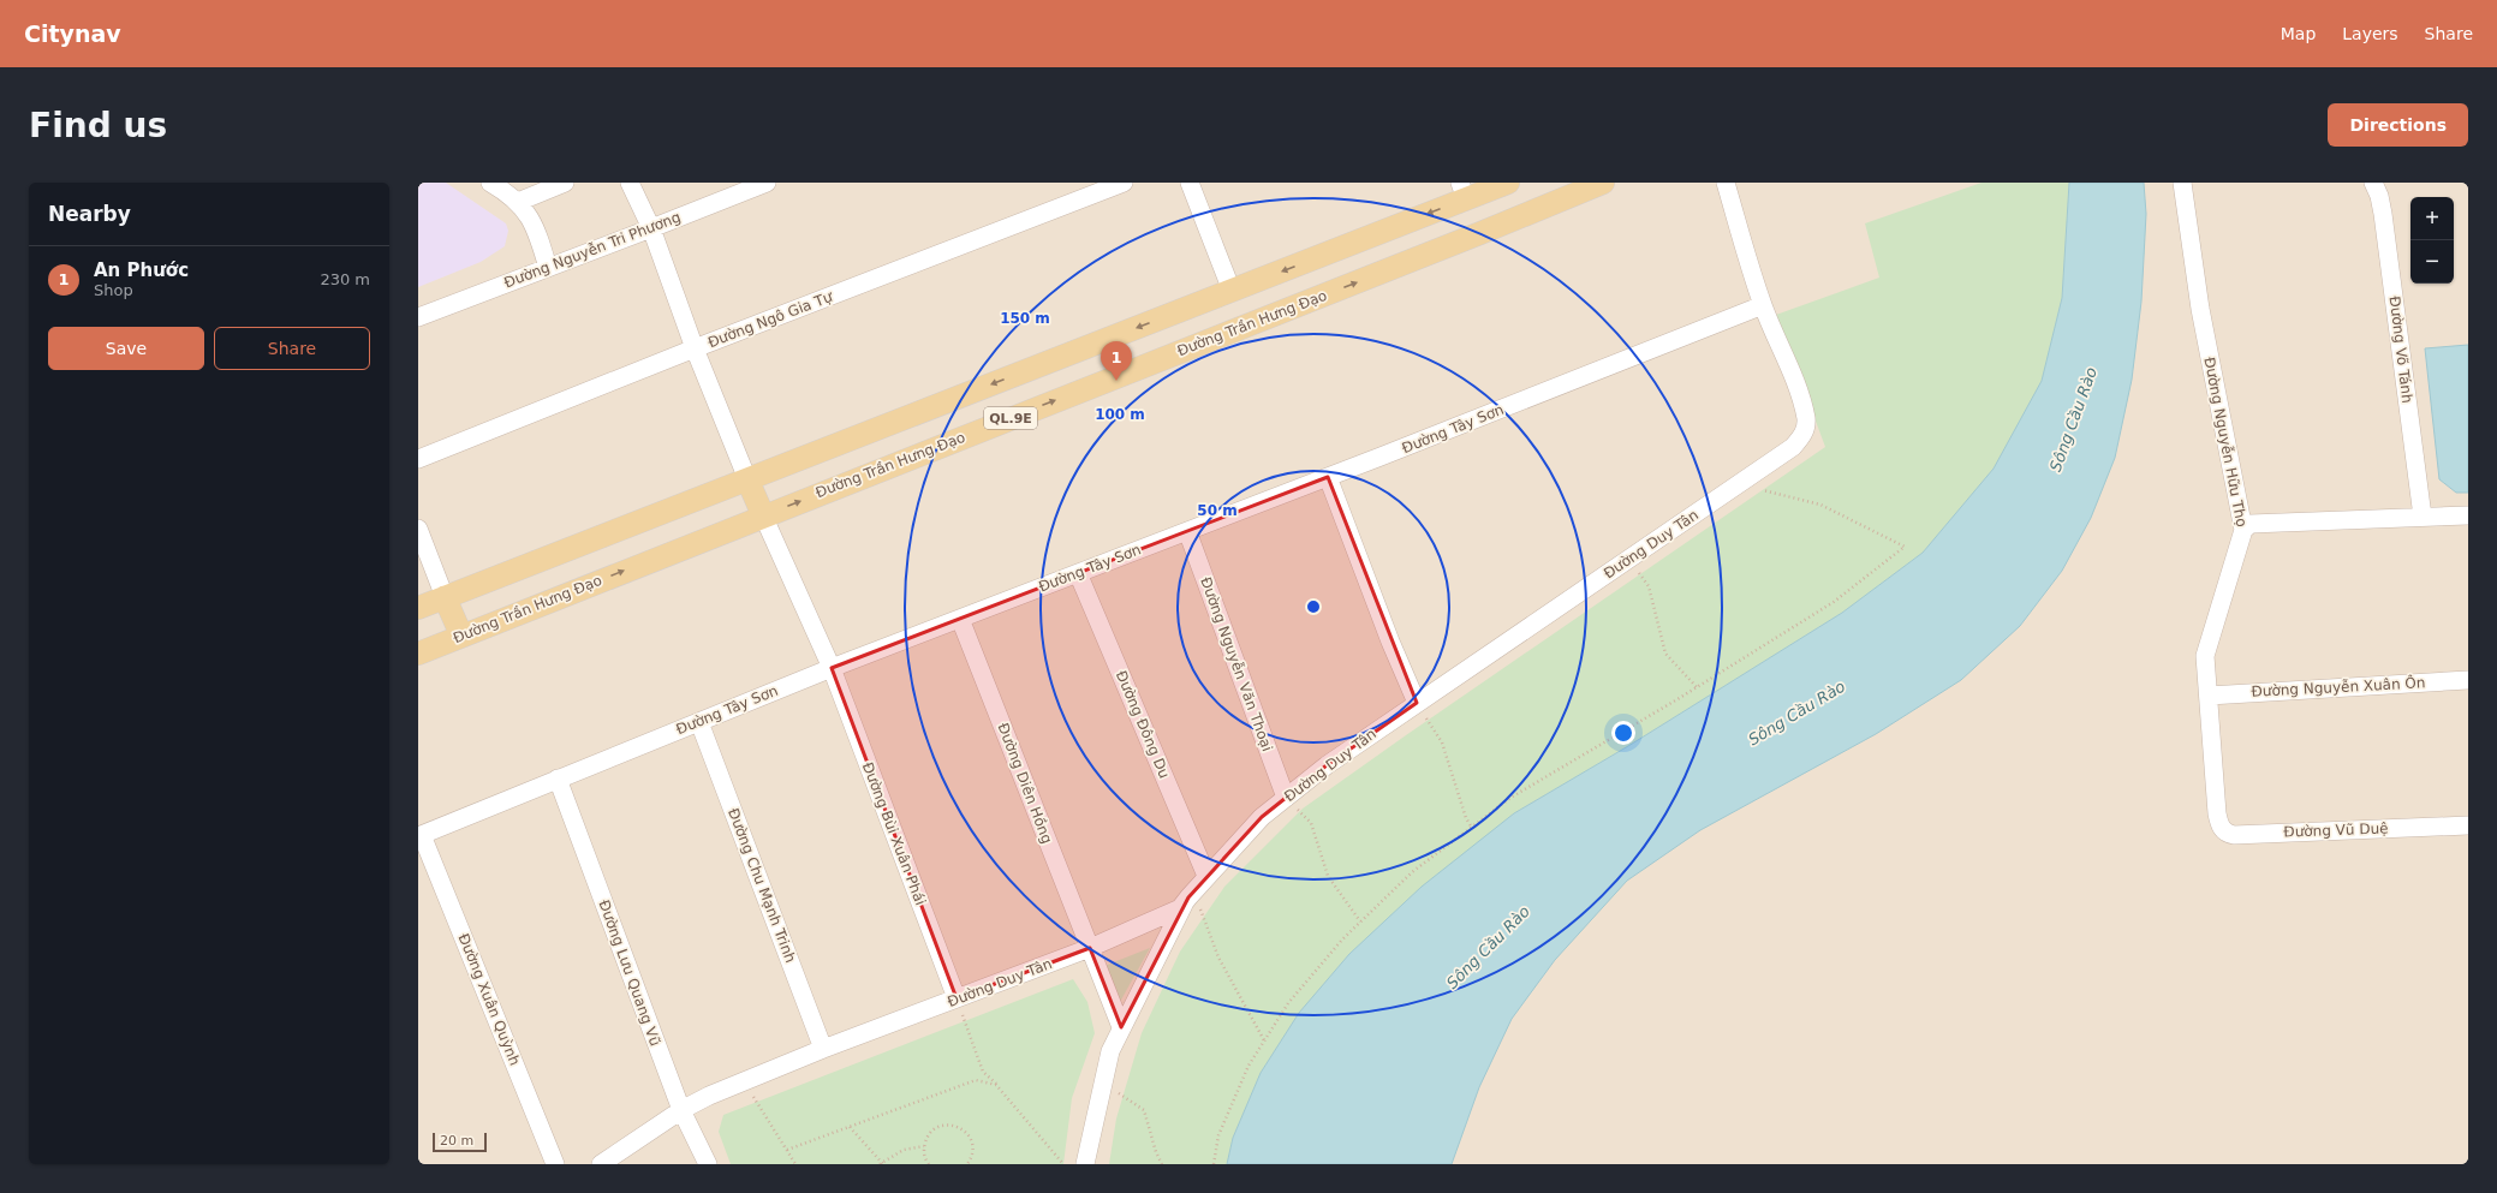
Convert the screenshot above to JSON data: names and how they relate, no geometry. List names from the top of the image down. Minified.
{"streets":{"main road":["Đường Trần Hưng Đạo","QL.9E"],"street":["Đường Nguyễn Tri Phương","Đường Ngô Gia Tự","Đường Võ Tánh","Đường Tây Sơn","Đường Nguyễn Hữu Thọ","Đường Duy Tân","Đường Nguyễn Văn Thoại","Đường Nguyễn Xuân Ôn","Đường Đông Du","Đường Diên Hồng","Đường Vũ Duệ","Đường Bùi Xuân Phái","Đường Chu Mạnh Trinh","Đường Lưu Quang Vũ","Đường Xuân Quỳnh"]},"crossings":[["Đường Trần Hưng Đạo","Đường Bùi Xuân Phái"],["Đường Tây Sơn","Đường Duy Tân"],["Đường Tây Sơn","Đường Nguyễn Văn Thoại"],["Đường Tây Sơn","Đường Đông Du"],["Đường Tây Sơn","Đường Diên Hồng"],["Đường Tây Sơn","Đường Bùi Xuân Phái"],["Đường Tây Sơn","Đường Chu Mạnh Trinh"],["Đường Tây Sơn","Đường Lưu Quang Vũ"],["Đường Tây Sơn","Đường Xuân Quỳnh"],["Đường Nguyễn Hữu Thọ","Đường Nguyễn Xuân Ôn"],["Đường Nguyễn Hữu Thọ","Đường Vũ Duệ"],["Đường Duy Tân","Đường Nguyễn Văn Thoại"],["Đường Duy Tân","Đường Đông Du"],["Đường Duy Tân","Đường Diên Hồng"],["Đường Duy Tân","Đường Bùi Xuân Phái"],["Đường Duy Tân","Đường Chu Mạnh Trinh"],["Đường Duy Tân","Đường Lưu Quang Vũ"]],"water":["Sông Cầu Rào"],"scale_bar":"20 m","page":{"header":"Citynav","nav":["Map","Layers","Share"],"buttons":["Directions",["Save","Share"]],"title":"Find us","heading":"Nearby","map_buttons":["+","−"],"list":[{"mark":"1","name":"An Phước","note":"Shop","value":"230 m"}],"pins":"1","scale":"20 m"},"rings":["150 m","100 m","50 m"]}
